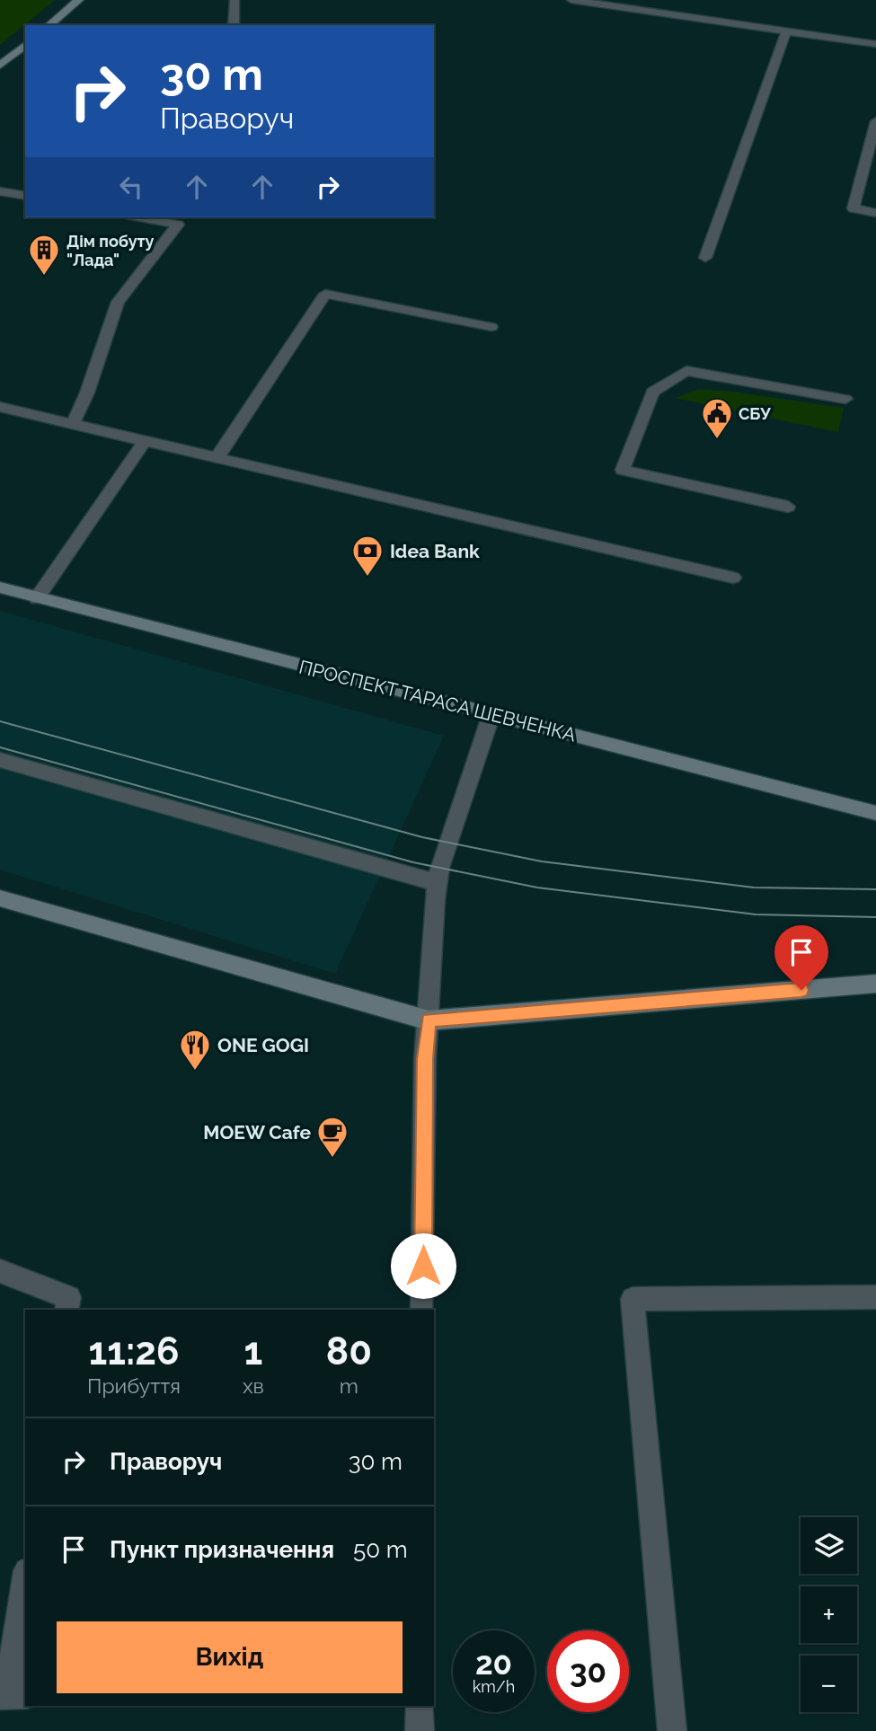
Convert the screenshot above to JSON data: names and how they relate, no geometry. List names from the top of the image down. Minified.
{"streets":{"main road":["ПРОСПЕКТ ТАРАСА ШЕВЧЕНКА"]},"places":{"building":["Дім побуту \"Лада\""],"public building":["СБУ"],"bank":["Idea Bank"],"restaurant":["ONE GOGI"],"cafe":["MOEW Cafe"]},"page":{"turn":["30 m","Праворуч"],"eta":["11:26","Прибуття","1","хв","80","m"],"list":[{"name":"Праворуч","value":"30 m"},{"name":"Пункт призначення","value":"50 m"}],"map_buttons":["+","−"],"buttons":"Вихід","speed":"20 km/h","limit":"30"}}
